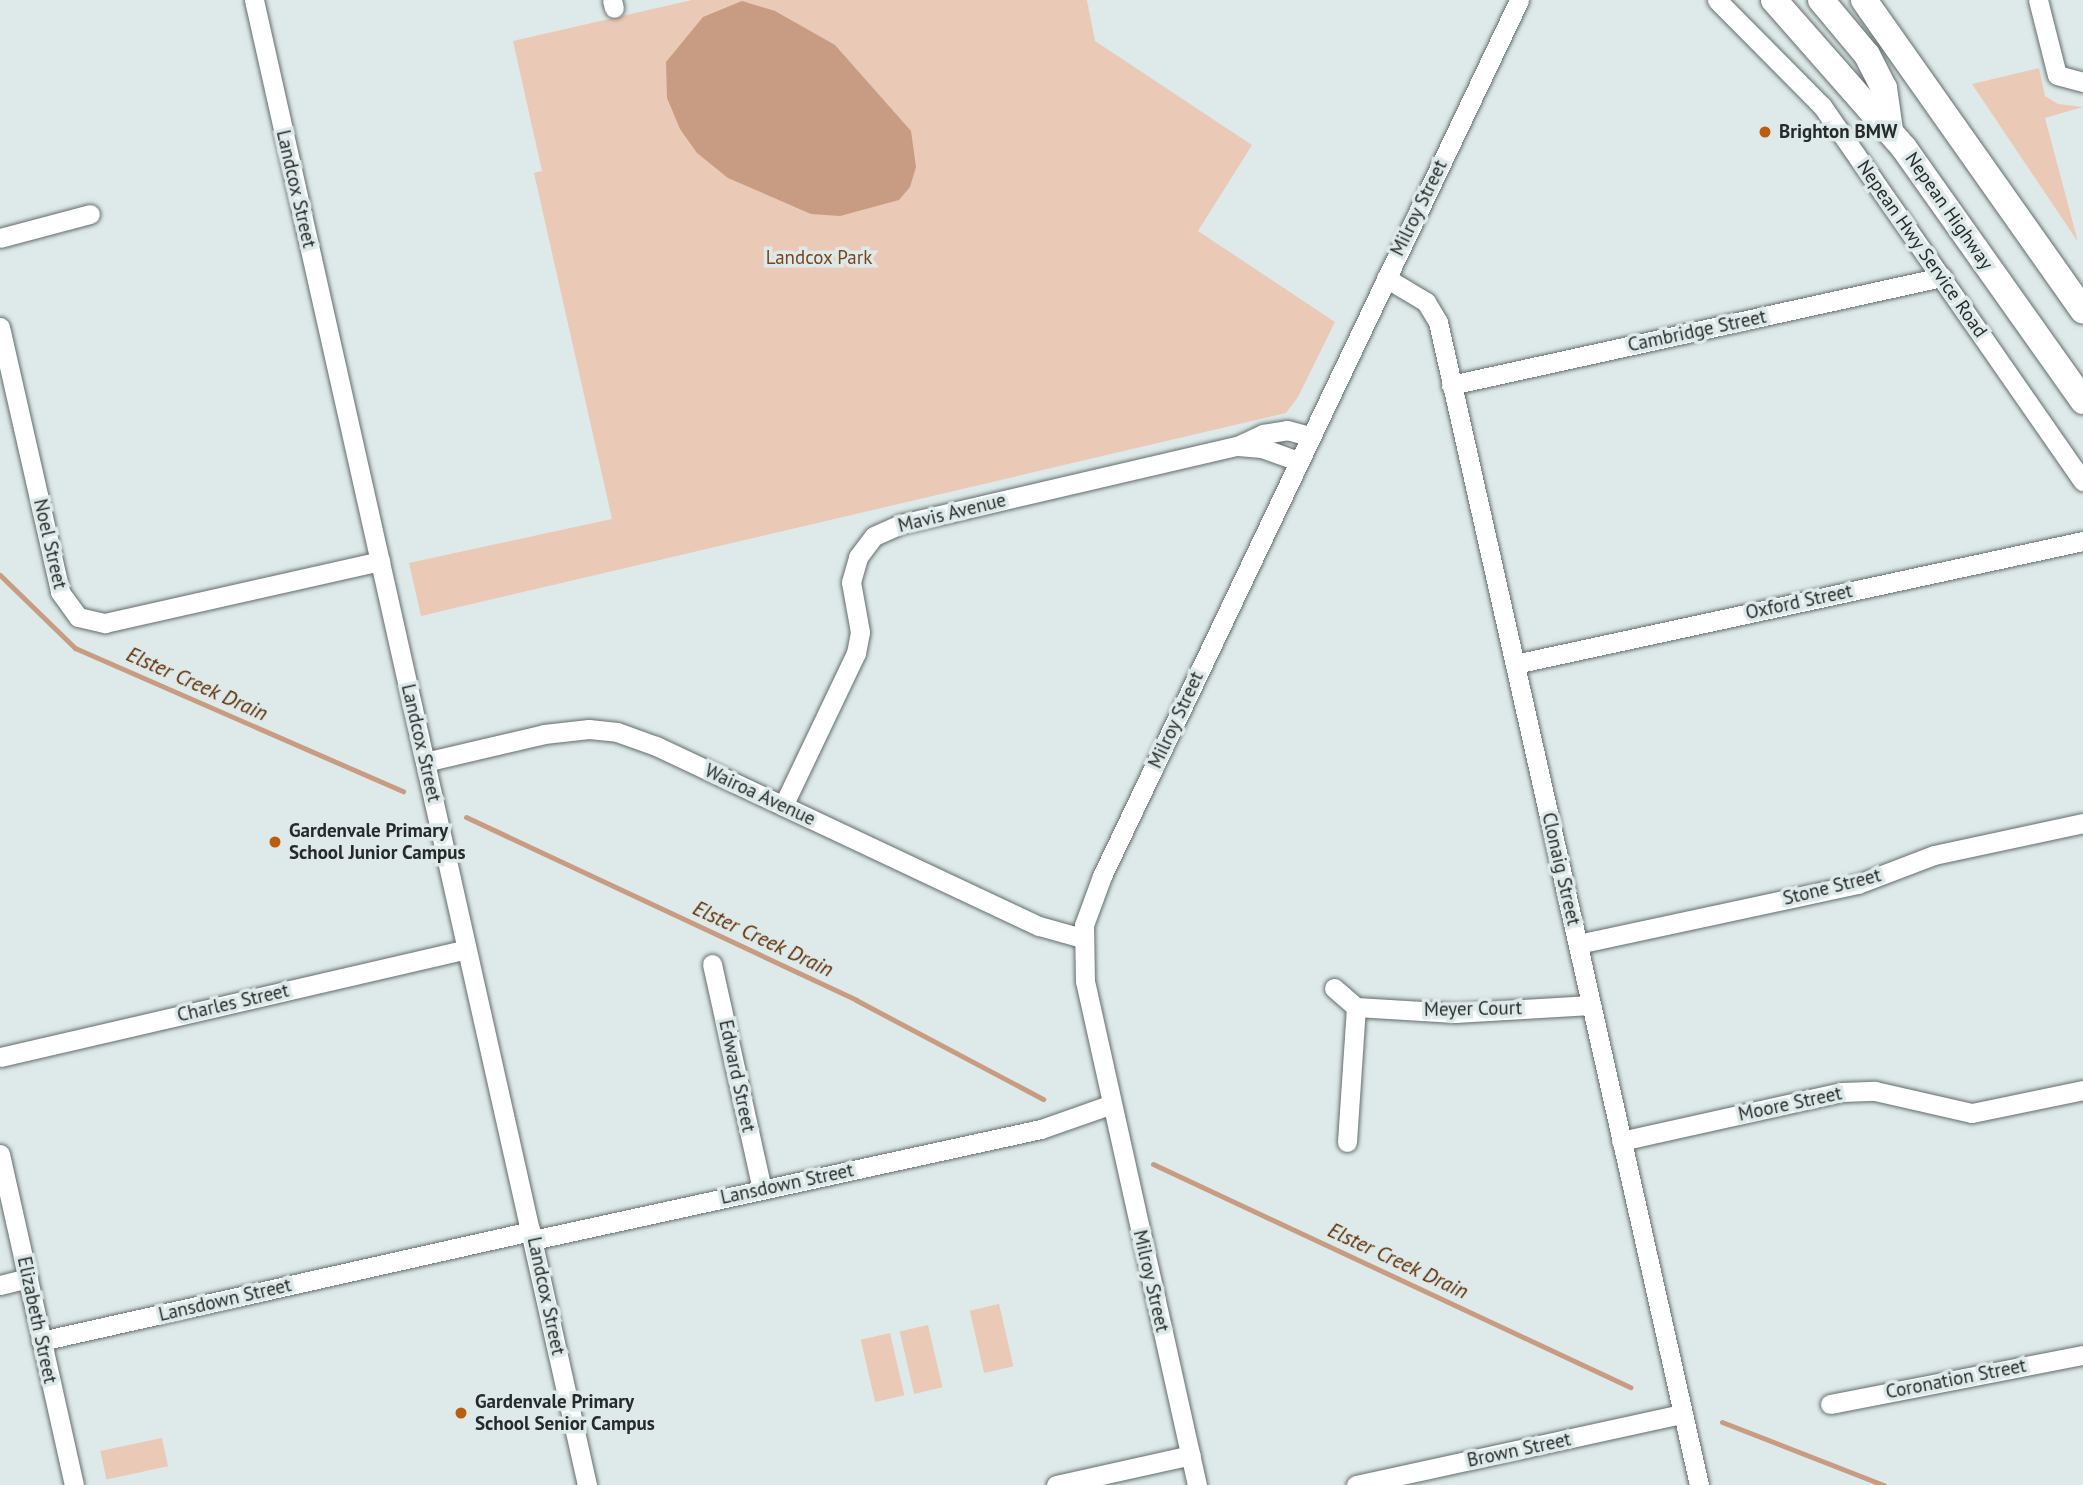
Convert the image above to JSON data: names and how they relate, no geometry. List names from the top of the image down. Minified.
{"streets":{"highway":["Nepean Highway"],"street":["Landcox Street","Milroy Street","Nepean Hwy Service Road","Cambridge Street","Mavis Avenue","Noel Street","Oxford Street","Wairoa Avenue","Clonaig Street","Stone Street","Charles Street","Meyer Court","Edward Street","Moore Street","Lansdown Street","Elizabeth Street","Coronation Street","Brown Street"]},"crossings":[["Landcox Street","Noel Street"],["Landcox Street","Wairoa Avenue"],["Landcox Street","Charles Street"],["Landcox Street","Lansdown Street"],["Milroy Street","Mavis Avenue"],["Milroy Street","Wairoa Avenue"],["Milroy Street","Clonaig Street"],["Milroy Street","Lansdown Street"],["Nepean Hwy Service Road","Cambridge Street"],["Cambridge Street","Clonaig Street"],["Mavis Avenue","Wairoa Avenue"],["Oxford Street","Clonaig Street"],["Clonaig Street","Stone Street"],["Clonaig Street","Meyer Court"],["Clonaig Street","Moore Street"],["Clonaig Street","Brown Street"],["Edward Street","Lansdown Street"],["Lansdown Street","Elizabeth Street"]],"water":["Elster Creek Drain"],"parks":["Landcox Park"],"places":["Brighton BMW","Gardenvale Primary School Junior Campus","Gardenvale Primary School Senior Campus"]}
